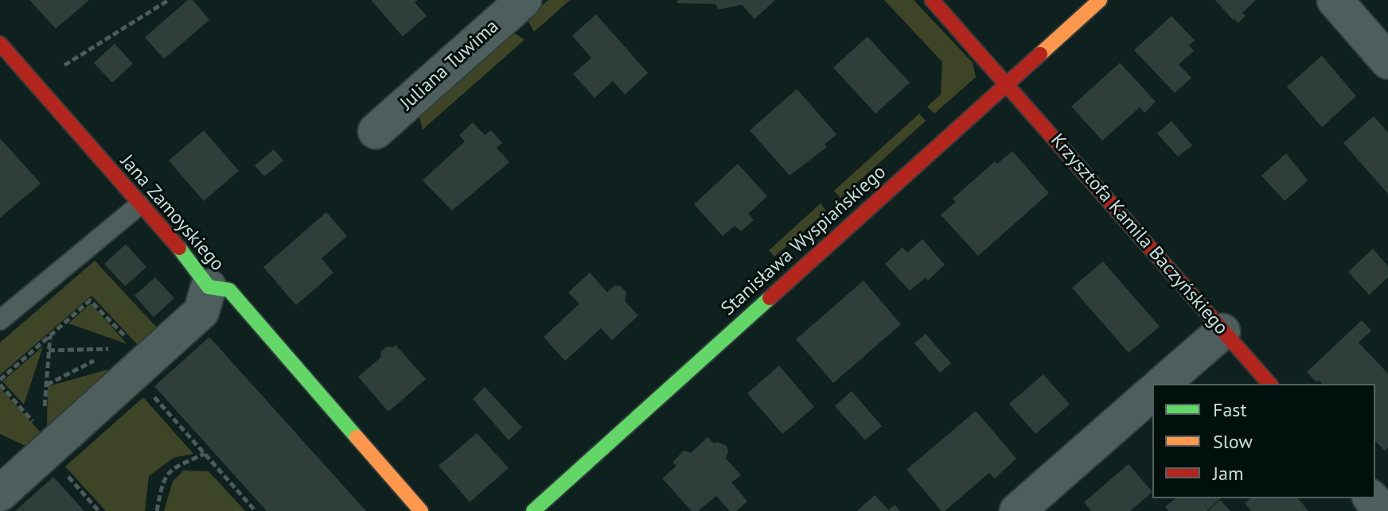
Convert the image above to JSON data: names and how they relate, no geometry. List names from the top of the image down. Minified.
{"streets":{"street":["Juliana Tuwima","Jana Zamoyskiego","Krzysztofa Kamila Baczyńskiego","Stanisława Wyspiańskiego"]},"crossings":[["Krzysztofa Kamila Baczyńskiego","Stanisława Wyspiańskiego"]],"legend":["Fast","Slow","Jam"]}
